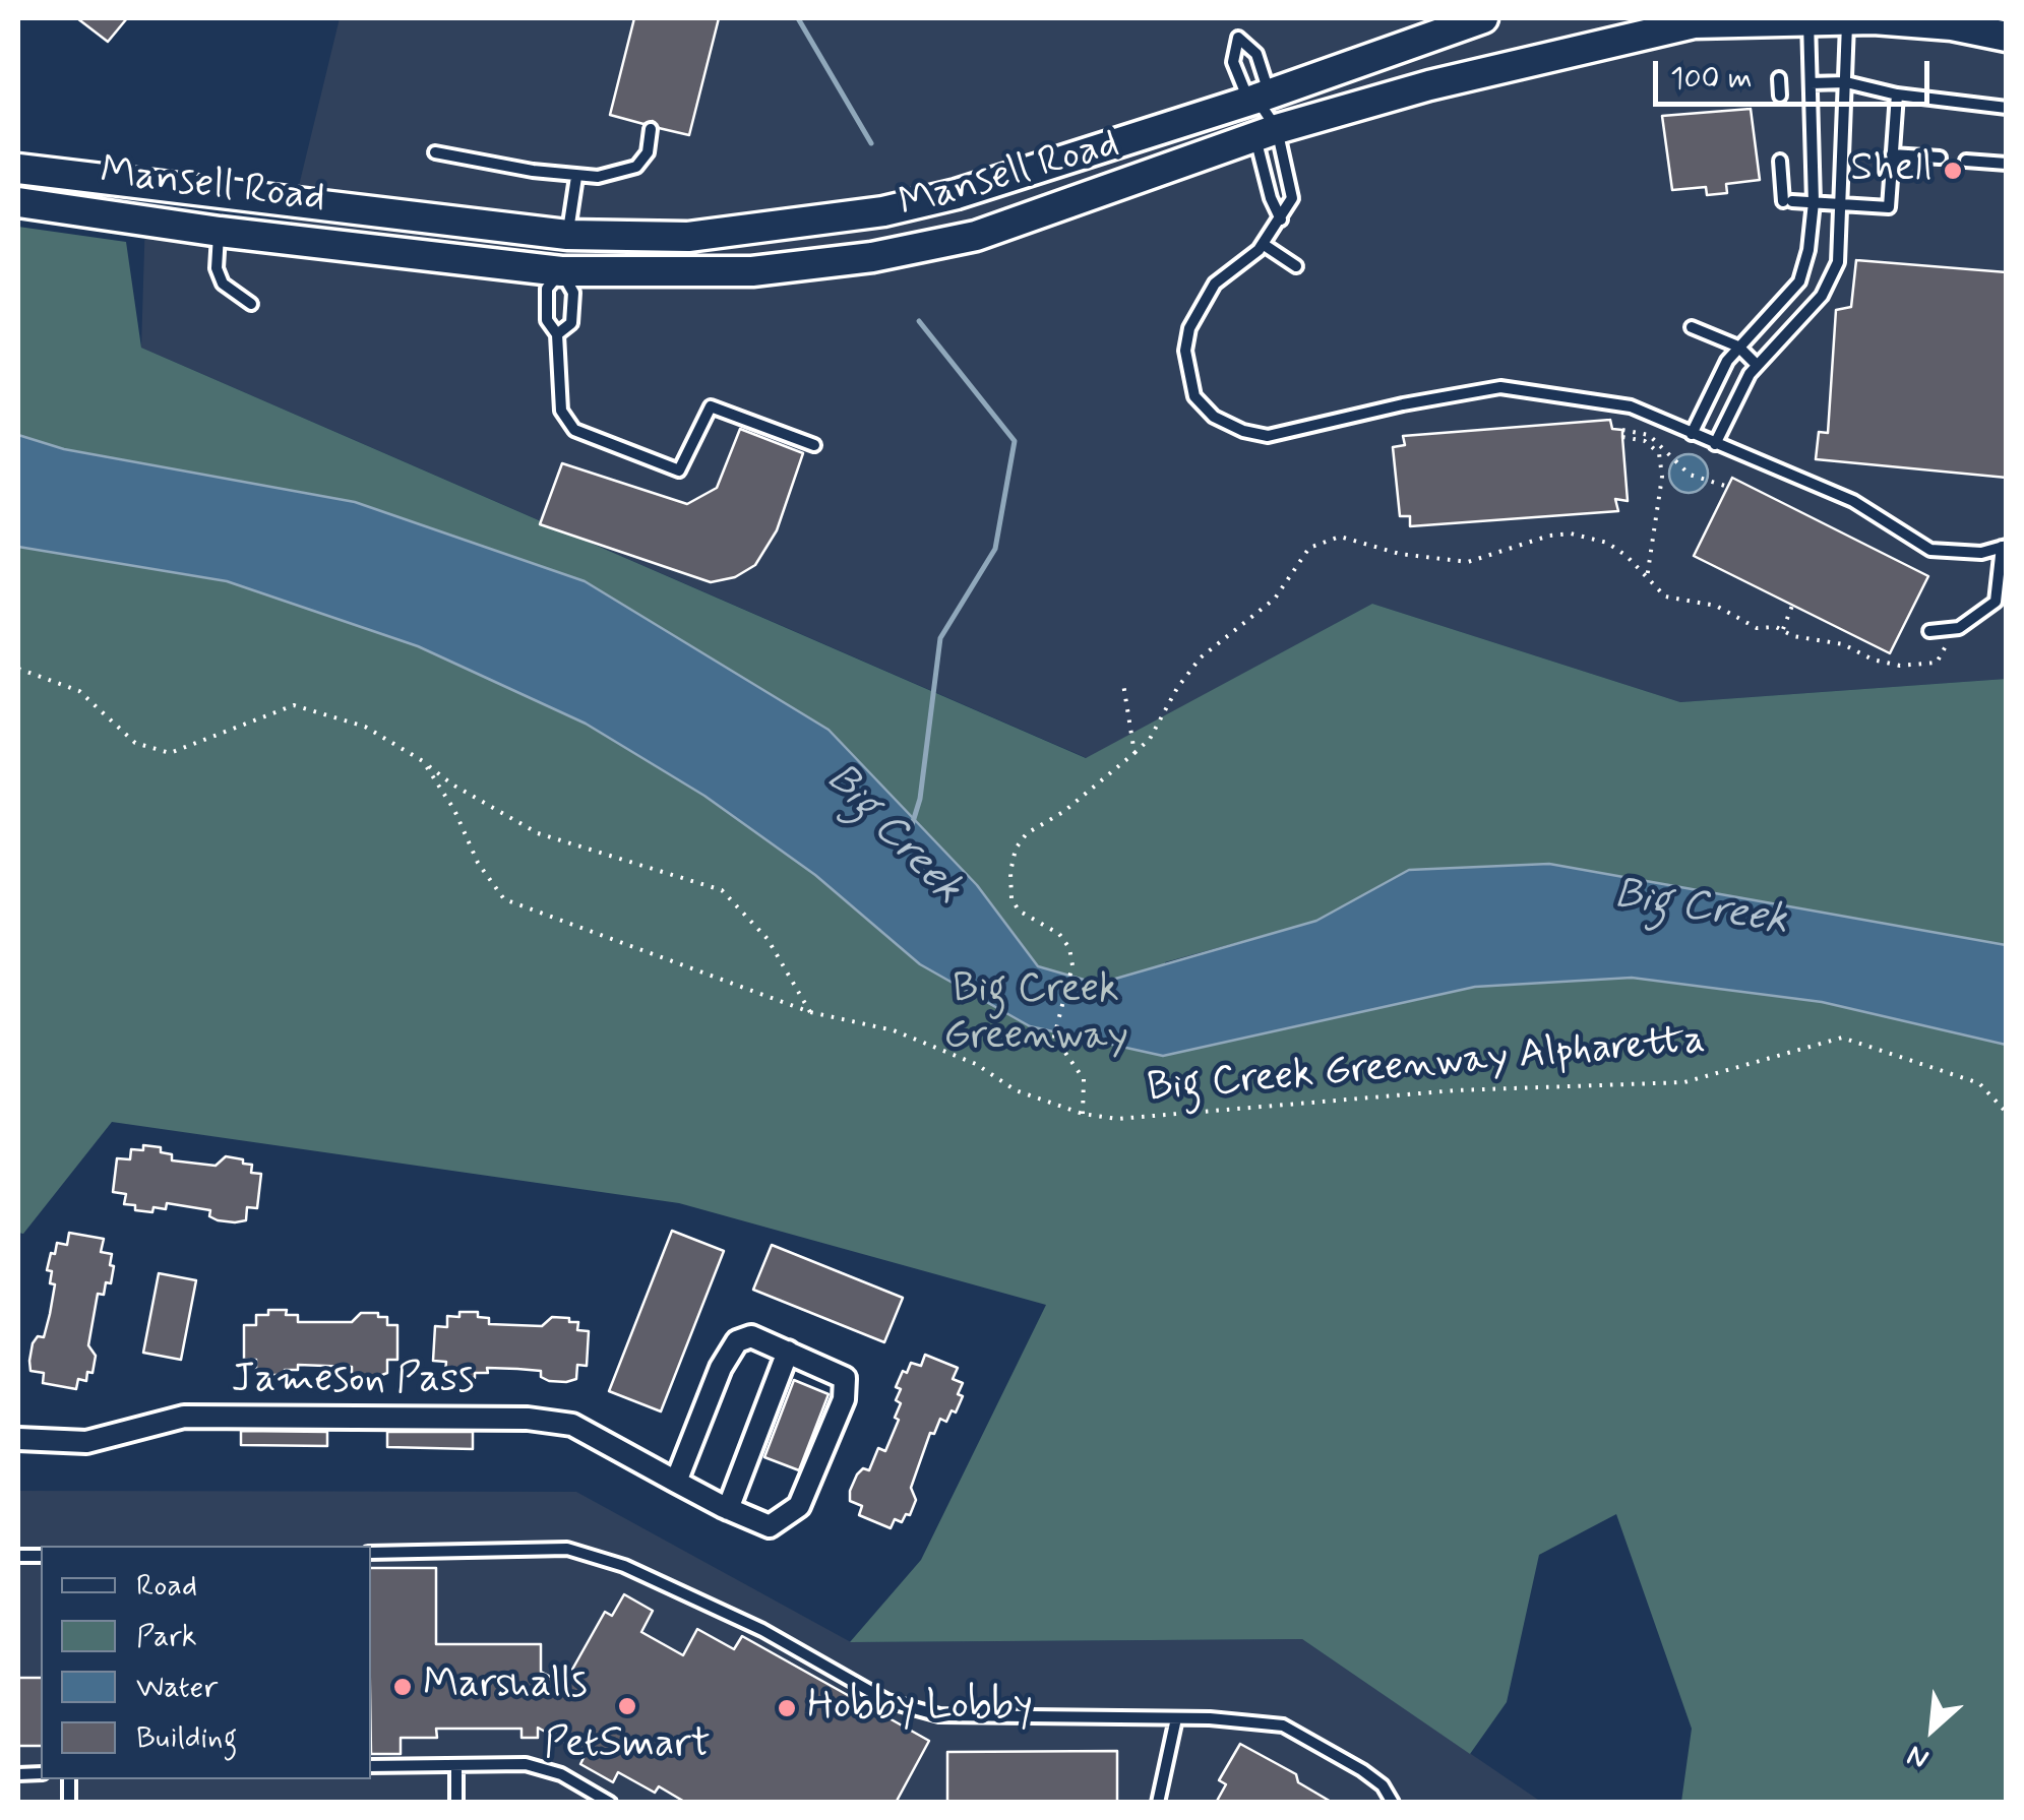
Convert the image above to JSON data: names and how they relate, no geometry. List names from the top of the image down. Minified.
{"streets":{"main road":["Mansell Road"],"street":["Jameson Pass"],"path":["Big Creek Greenway Alpharetta"]},"water":["Big Creek"],"parks":["Big Creek Greenway"],"places":["Shell","Marshalls","PetSmart","Hobby Lobby"],"legend":["Road","Park","Water","Building"],"scale_bar":"100 m","north":"bottom left"}
